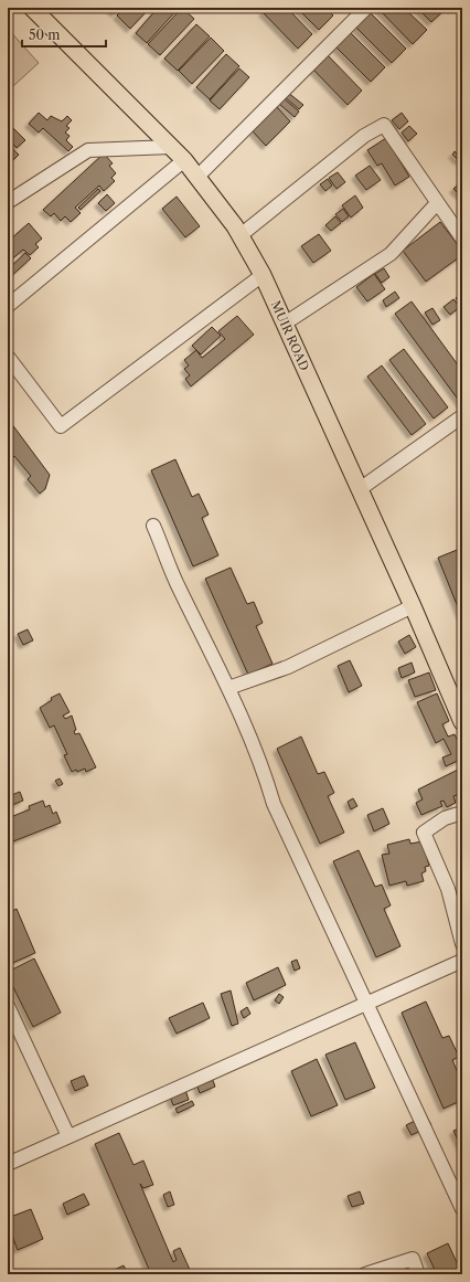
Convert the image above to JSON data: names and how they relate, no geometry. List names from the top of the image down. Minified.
{"streets":{"main road":["MUIR ROAD"]},"scale_bar":"50 m"}
